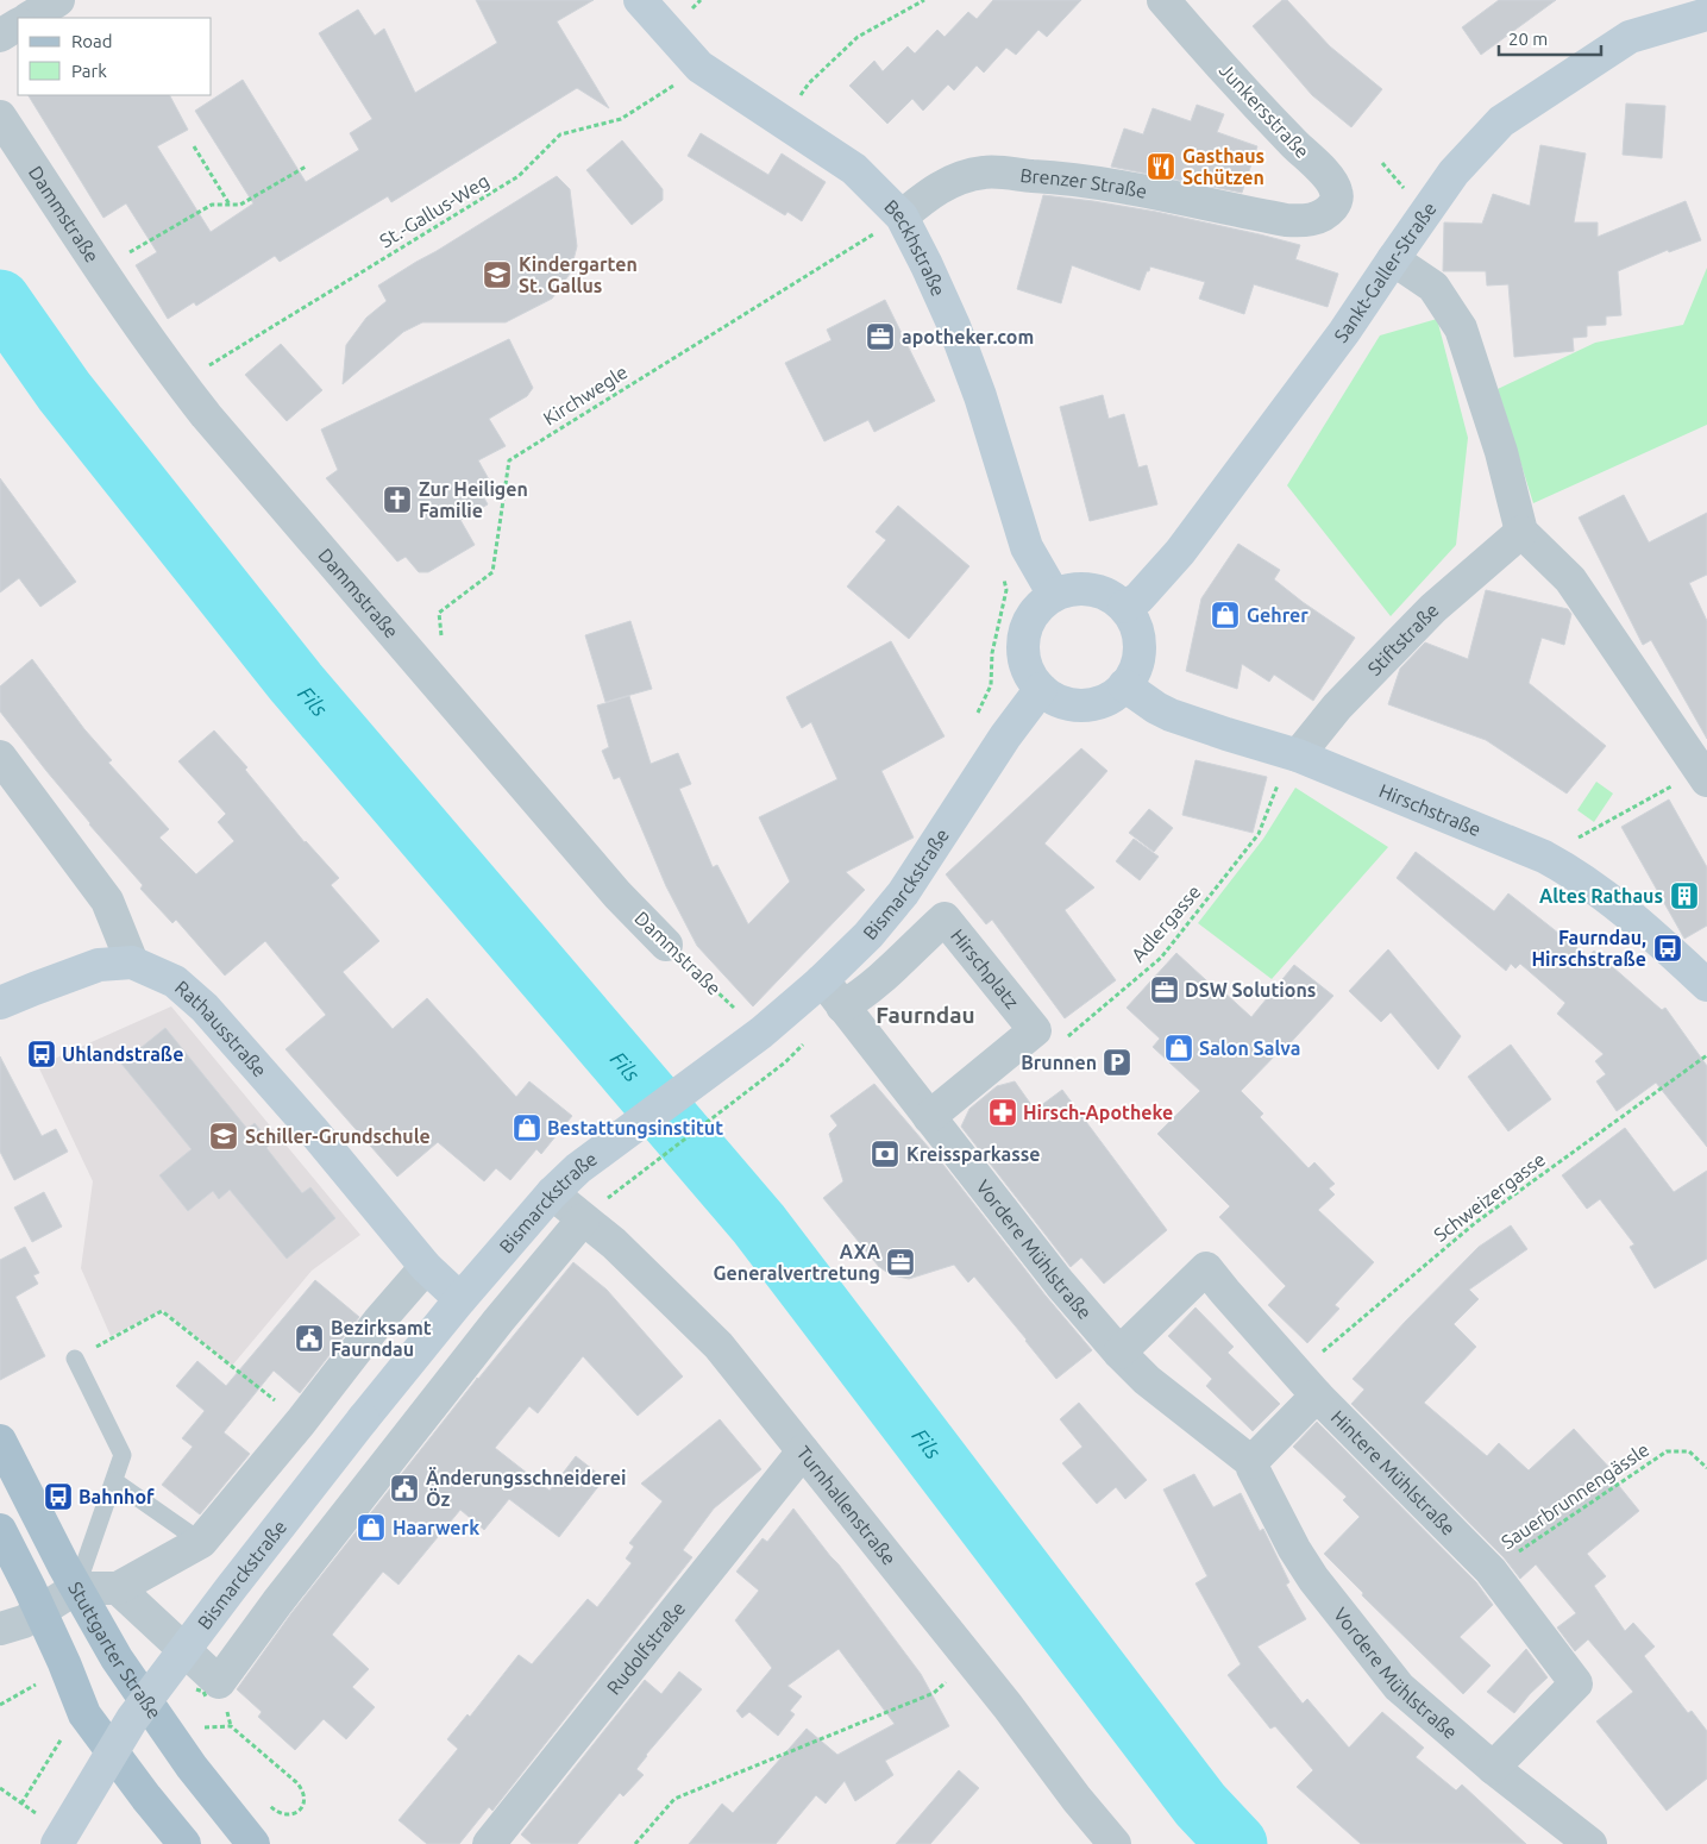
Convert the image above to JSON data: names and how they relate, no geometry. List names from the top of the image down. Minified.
{"streets":{"main road":["Stuttgarter Straße"],"street":["Junkersstraße","Brenzer Straße","Dammstraße","Beckhstraße","Sankt-Galler-Straße","Stiftstraße","Hirschstraße","Bismarckstraße","Hirschplatz","Rathausstraße","Vordere Mühlstraße","Hintere Mühlstraße","Turnhallenstraße","Rudolfstraße"],"path":["St.-Gallus-Weg","Kirchwegle","Adlergasse","Schweizergasse","Sauerbrunnengässle"]},"crossings":[["Junkersstraße","Brenzer Straße"],["Brenzer Straße","Beckhstraße"],["Brenzer Straße","Kirchwegle"],["St.-Gallus-Weg","Dammstraße"],["St.-Gallus-Weg","Beckhstraße"],["Dammstraße","Bismarckstraße"],["Beckhstraße","Sankt-Galler-Straße"],["Beckhstraße","Kirchwegle"],["Beckhstraße","Hirschstraße"],["Beckhstraße","Bismarckstraße"],["Sankt-Galler-Straße","Hirschstraße"],["Sankt-Galler-Straße","Bismarckstraße"],["Stiftstraße","Hirschstraße"],["Hirschstraße","Bismarckstraße"],["Bismarckstraße","Rathausstraße"],["Bismarckstraße","Vordere Mühlstraße"],["Bismarckstraße","Turnhallenstraße"],["Adlergasse","Hirschplatz"],["Hirschplatz","Vordere Mühlstraße"],["Schweizergasse","Hintere Mühlstraße"],["Vordere Mühlstraße","Hintere Mühlstraße"],["Hintere Mühlstraße","Sauerbrunnengässle"],["Turnhallenstraße","Rudolfstraße"]],"districts":["Faurndau"],"water":["Fils"],"places":{"restaurant":["Gasthaus Schützen"],"school or university":["Kindergarten St. Gallus","Schiller-Grundschule"],"office":["apotheker.com","DSW Solutions","AXA Generalvertretung"],"church":["Zur Heiligen Familie"],"shop":["Gehrer","Salon Salva","Bestattungsinstitut","Haarwerk"],"building":["Altes Rathaus"],"bus stop":["Faurndau, Hirschstraße","Uhlandstraße","Bahnhof"],"parking":["Brunnen"],"pharmacy":["Hirsch-Apotheke"],"bank":["Kreissparkasse"],"public building":["Bezirksamt Faurndau","Änderungsschneiderei Öz"]},"legend":["Road","Park"],"scale_bar":"20 m"}
